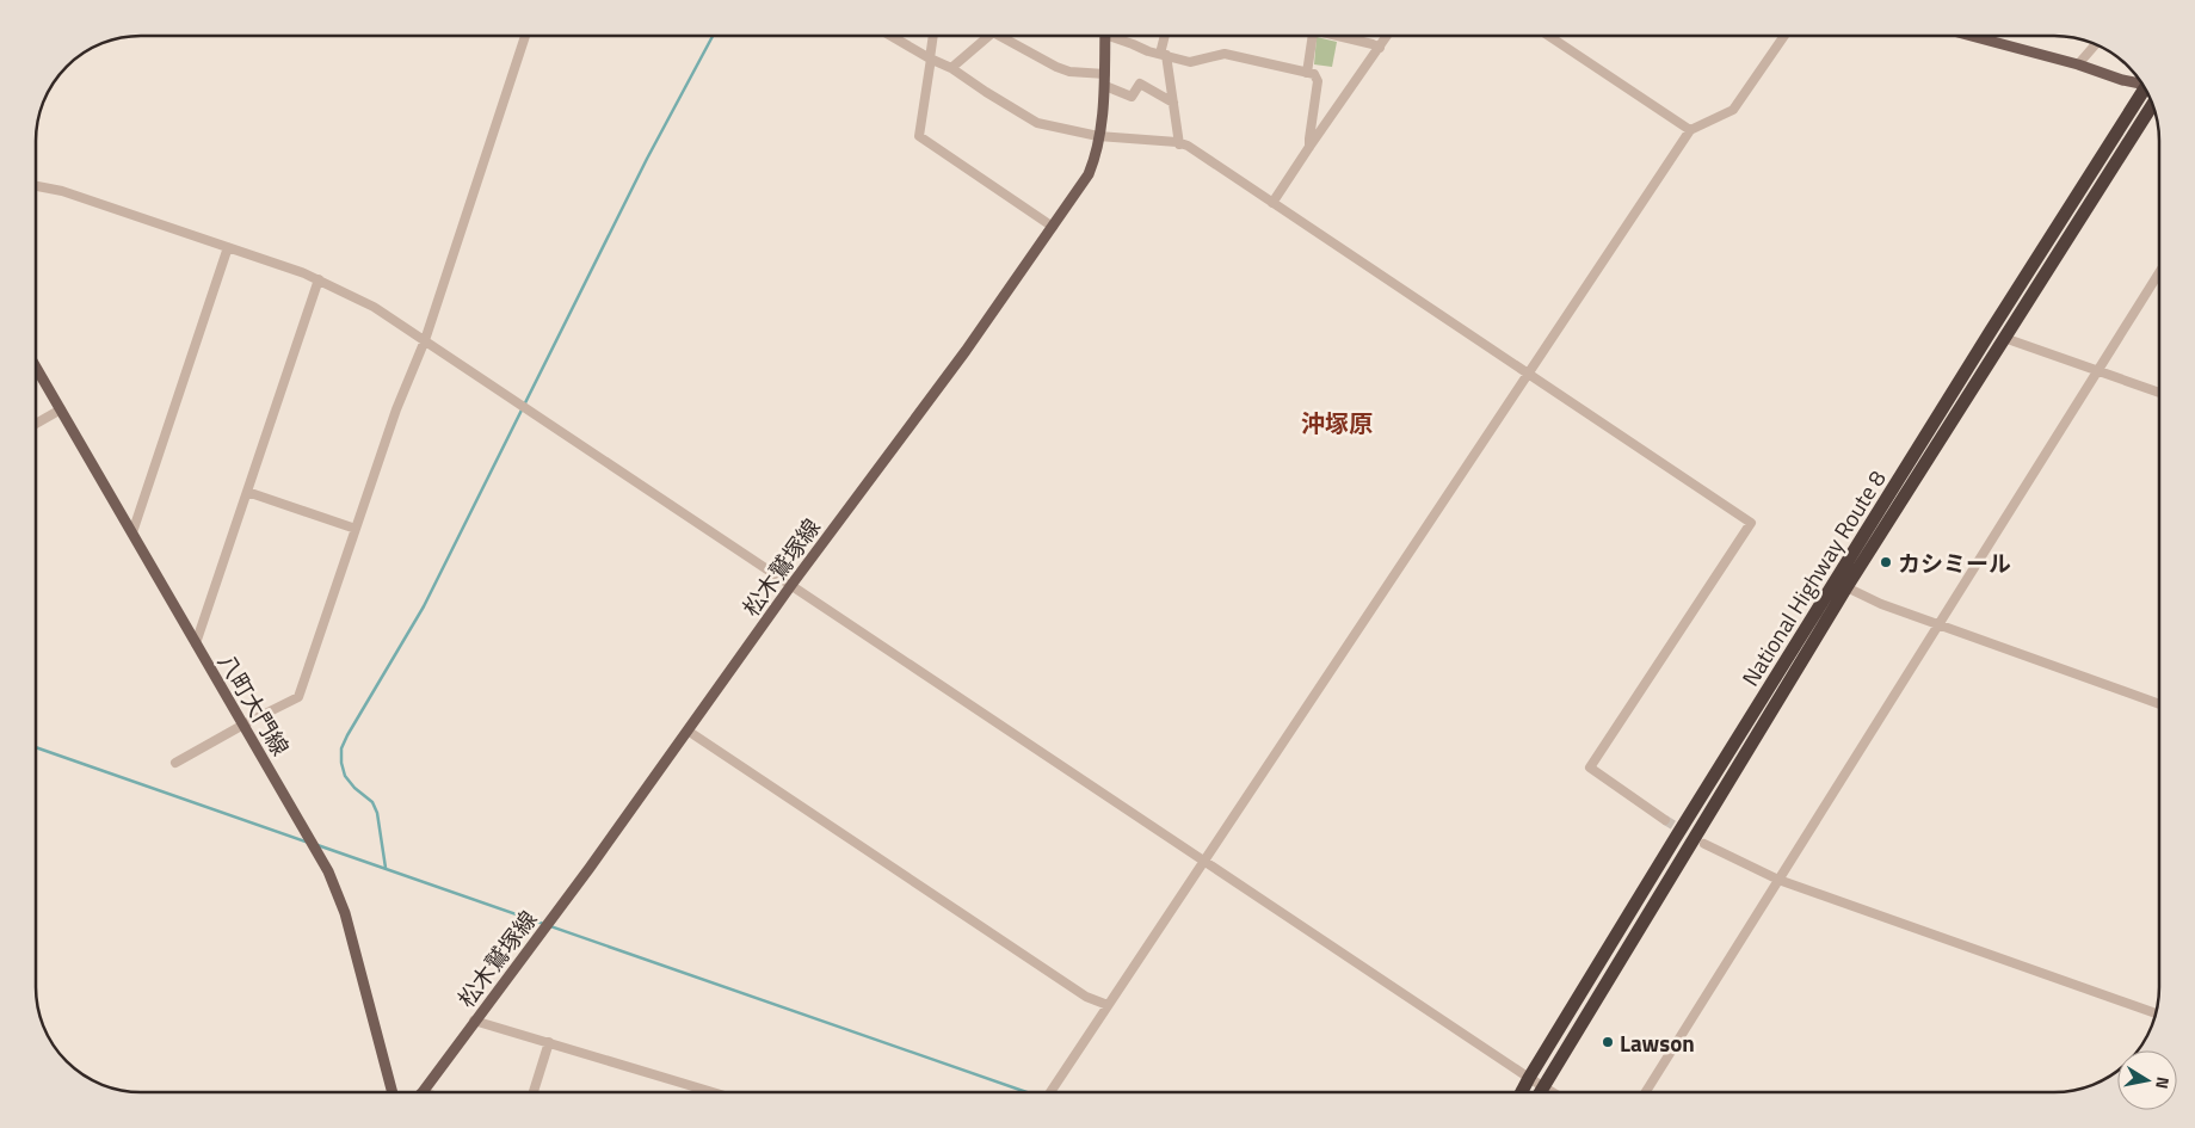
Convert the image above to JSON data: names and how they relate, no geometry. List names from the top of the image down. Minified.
{"streets":{"highway":["National Highway Route 8"],"main road":["松木鷲塚線","八町大門線"]},"districts":["沖塚原"],"places":["カシミール","Lawson"],"north":"right"}
